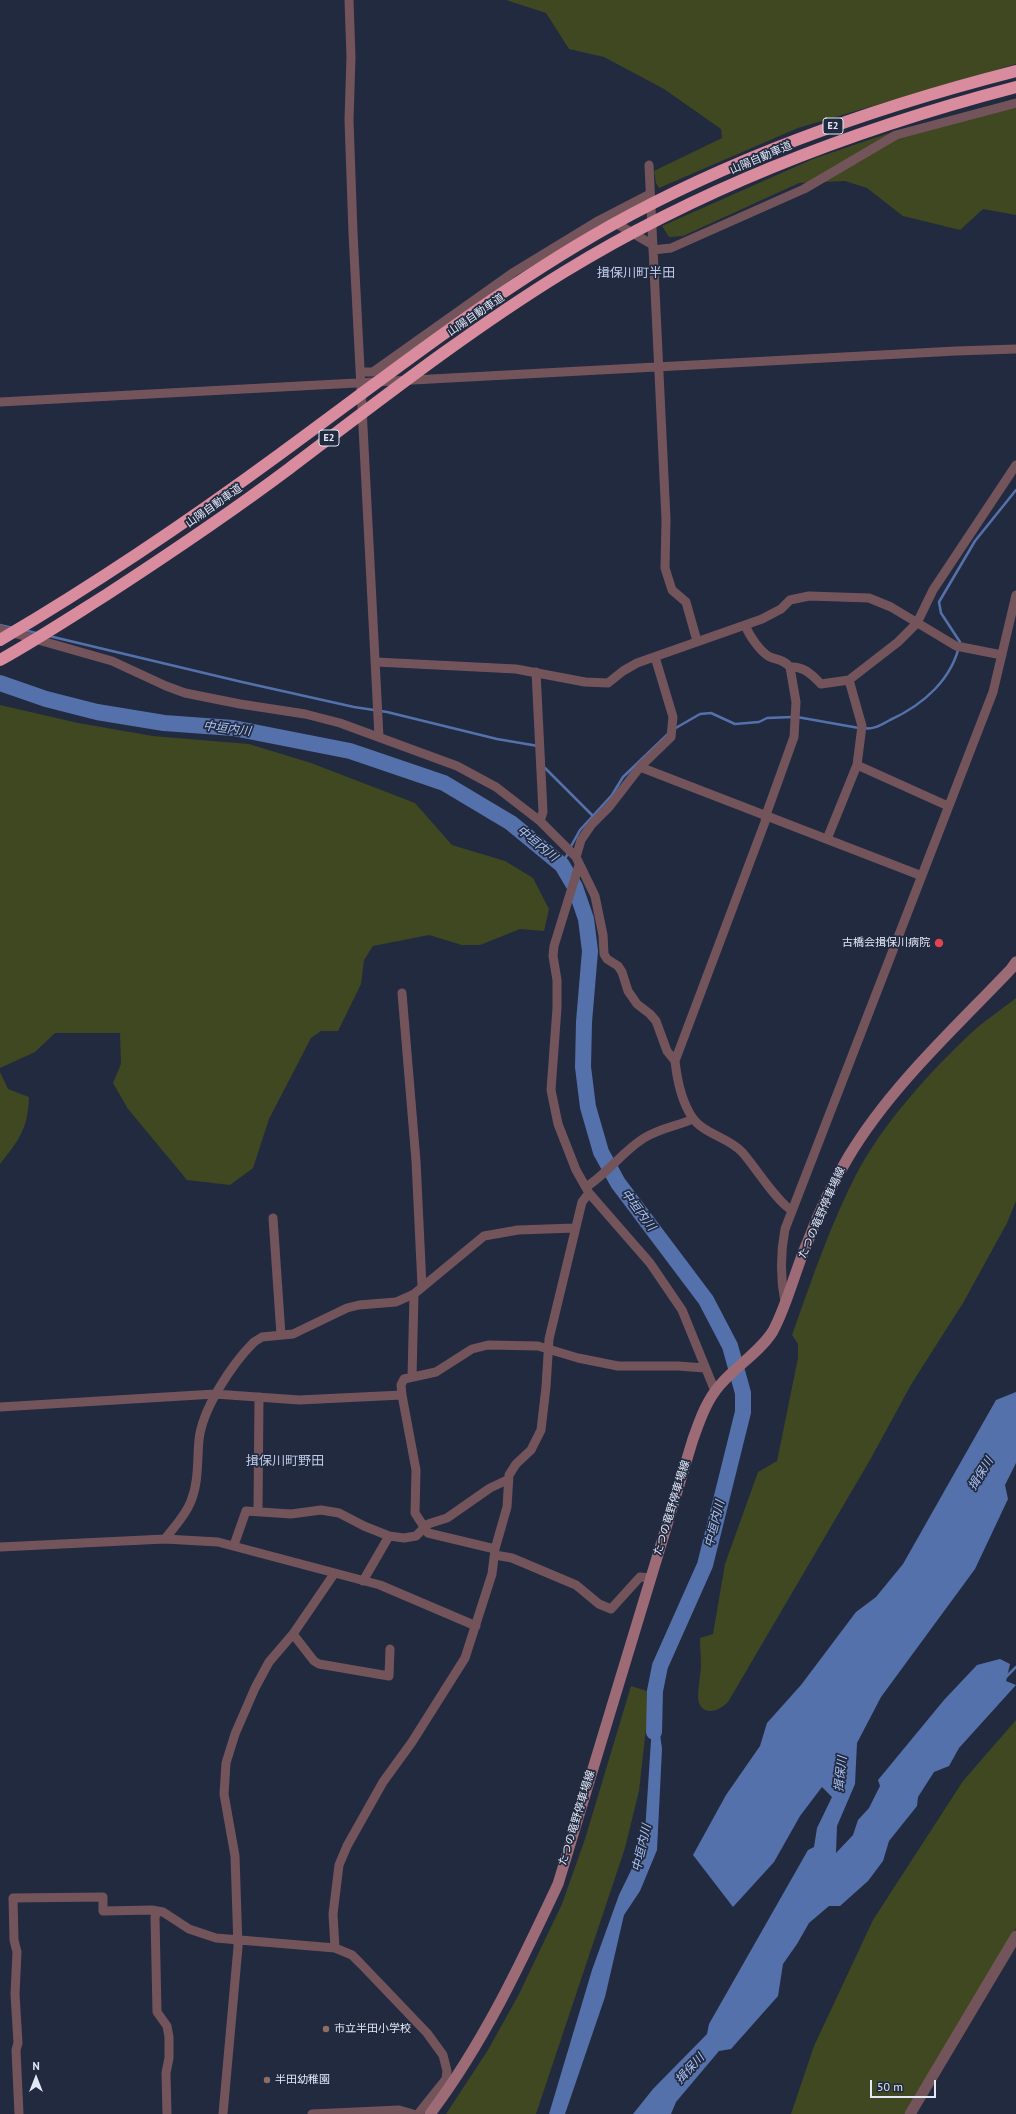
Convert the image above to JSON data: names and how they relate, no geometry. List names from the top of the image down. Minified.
{"streets":{"highway":["E2","山陽自動車道"],"main road":["たつの竜野停車場線"]},"districts":["揖保川町半田","揖保川町野田"],"water":["中垣内川","揖保川"],"places":["古橋会揖保川病院","市立半田小学校","半田幼稚園"],"scale_bar":"50 m","north":"top"}
